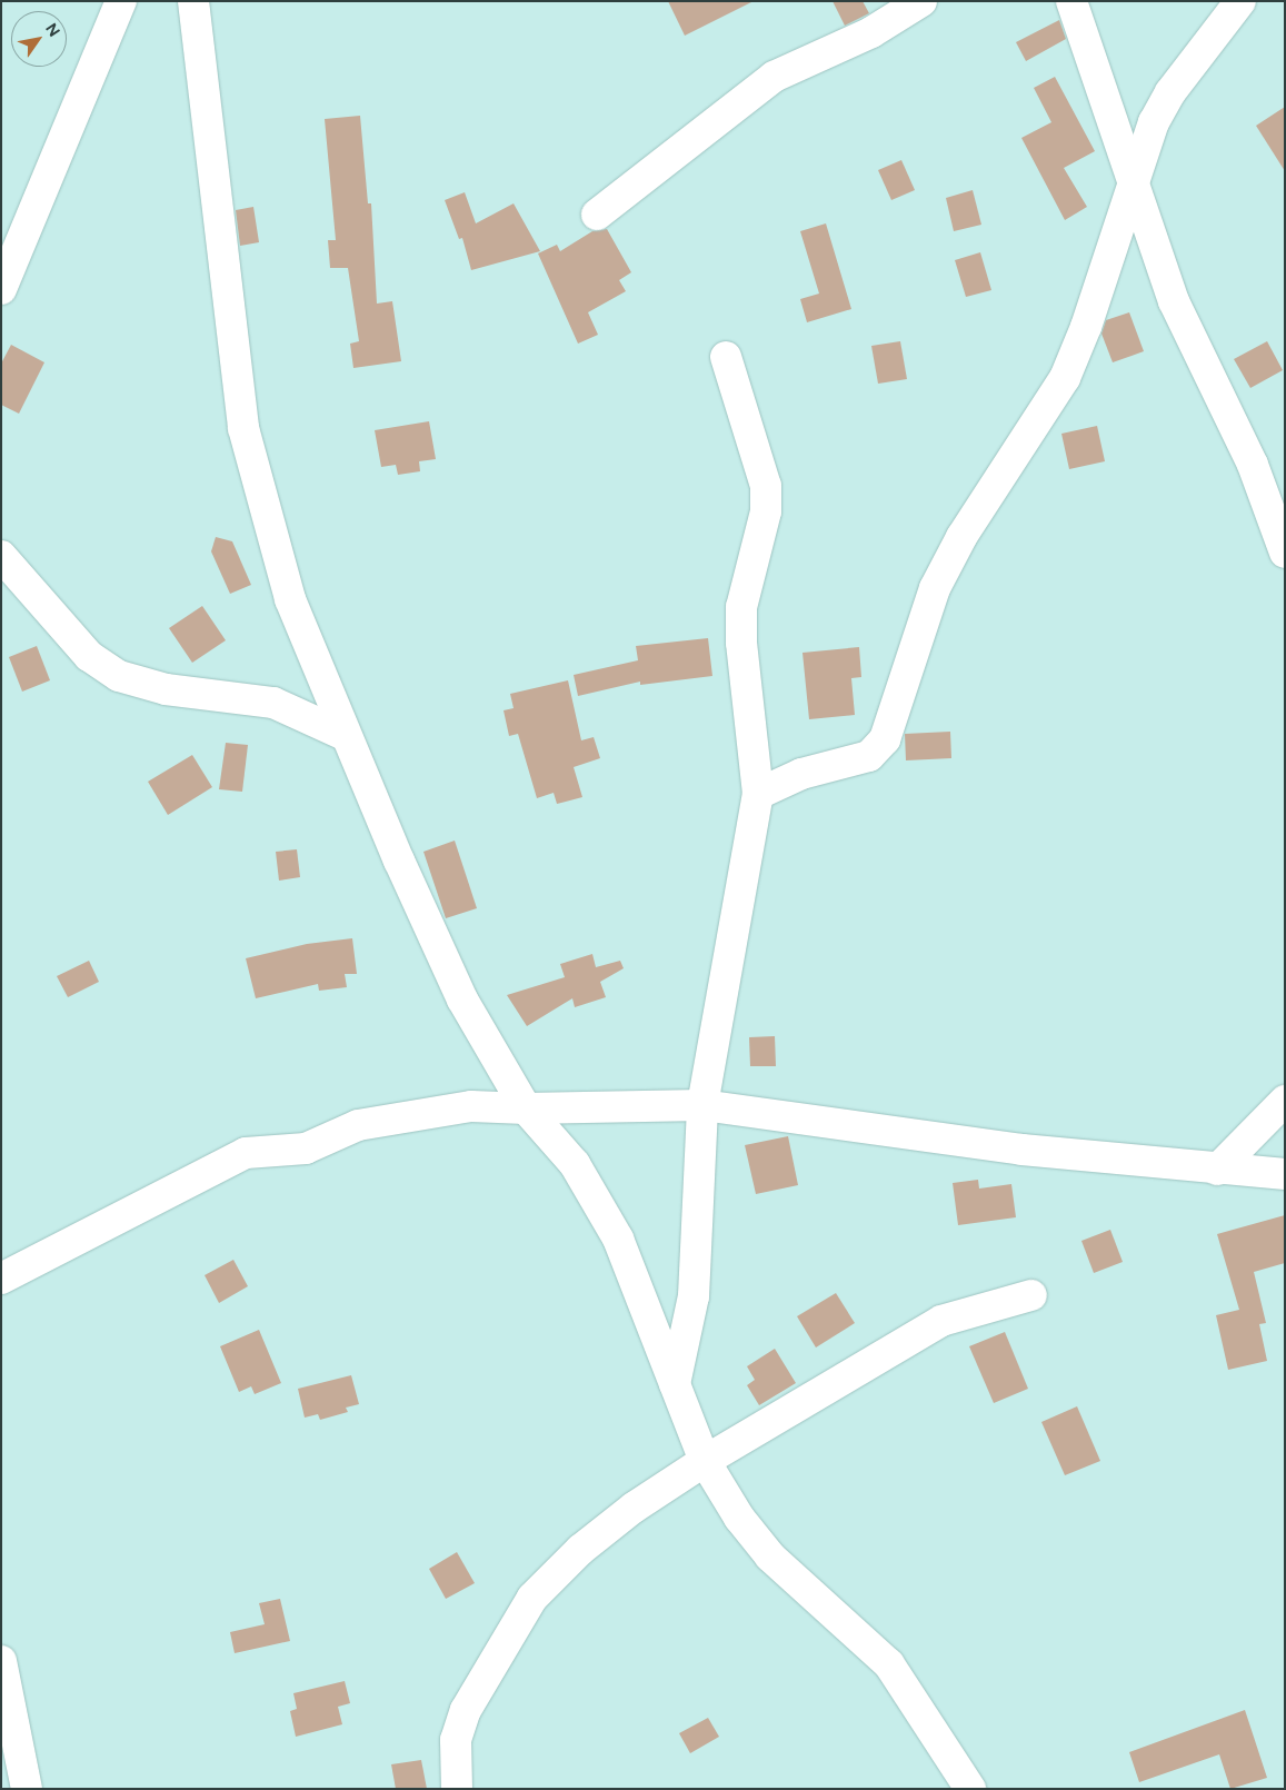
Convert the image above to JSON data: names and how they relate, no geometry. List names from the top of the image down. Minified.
{"north":"top right"}
